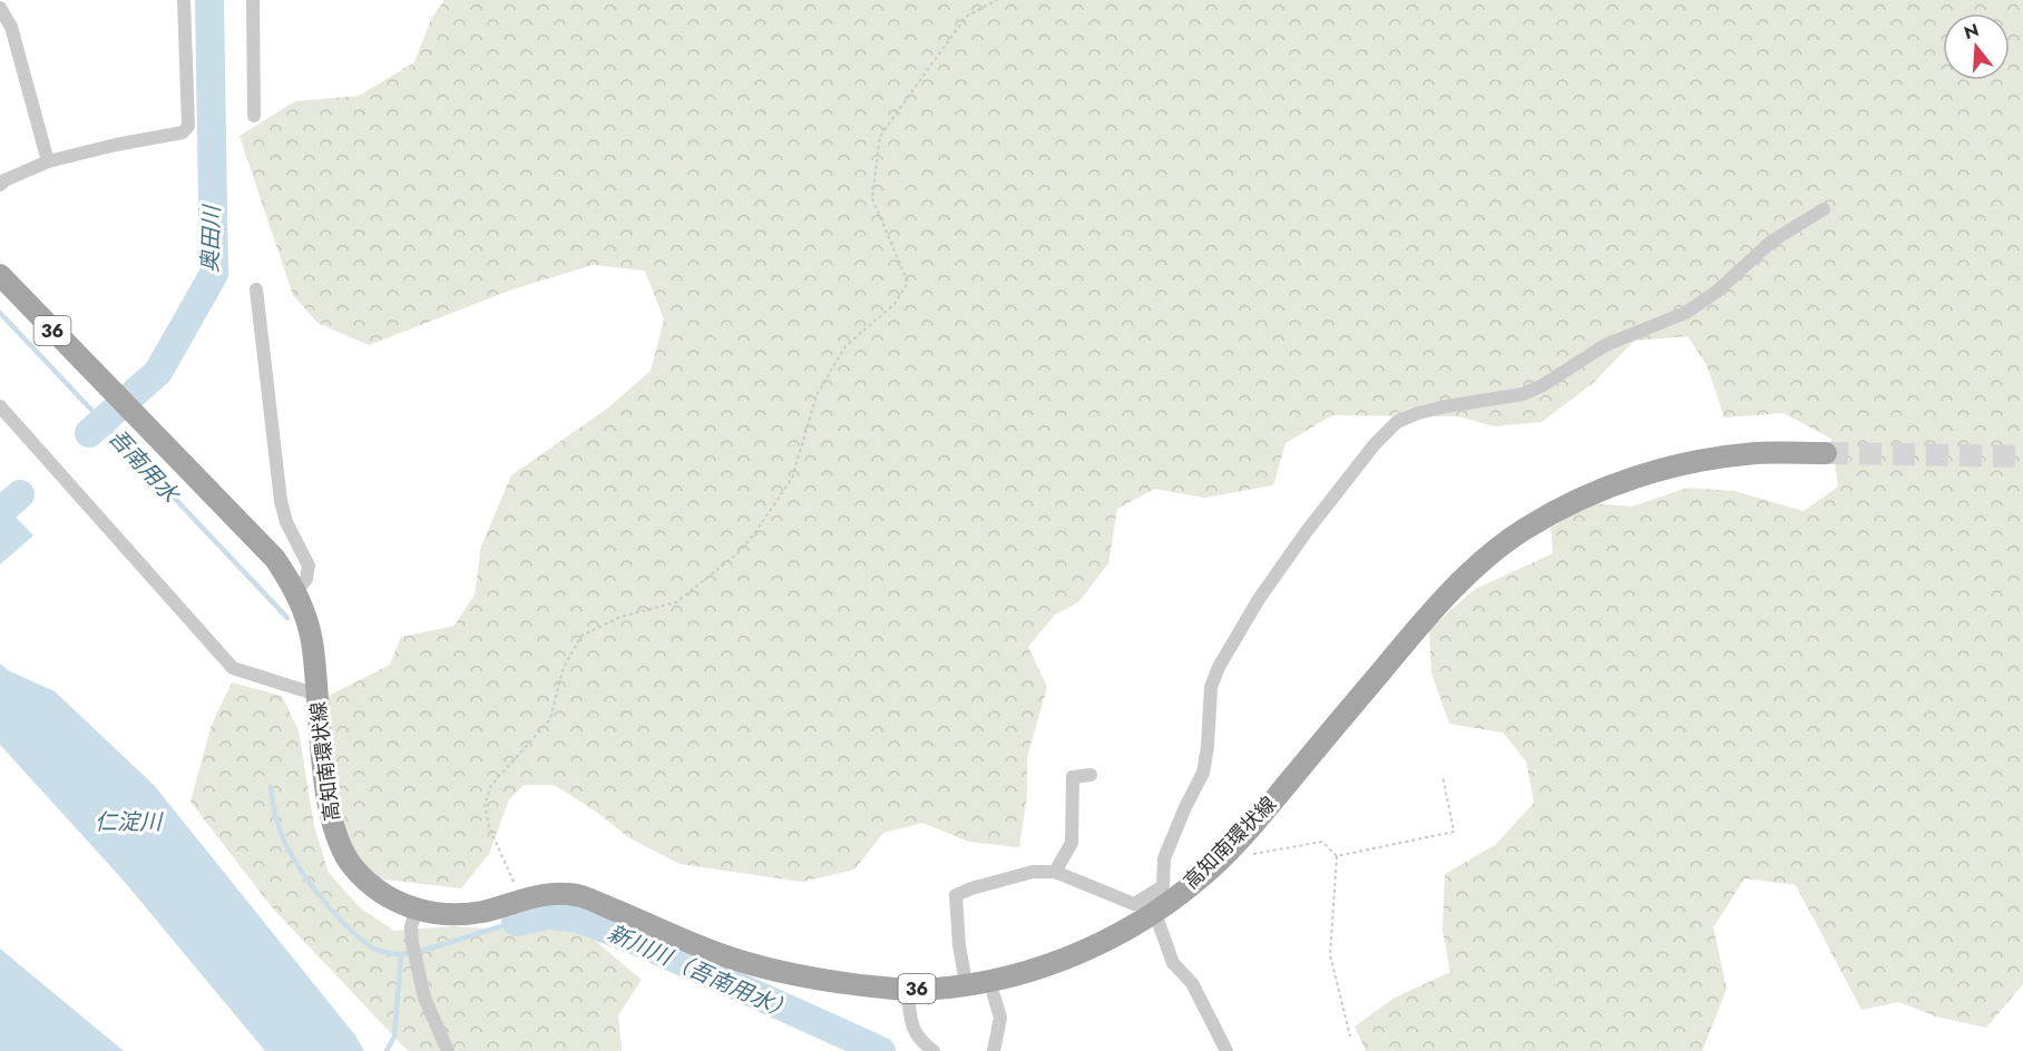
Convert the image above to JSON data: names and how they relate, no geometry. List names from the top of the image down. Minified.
{"streets":{"main road":["36","高知南環状線"]},"water":["奥田川","吾南用水","仁淀川","新川川（吾南用水）"],"north":"top"}
